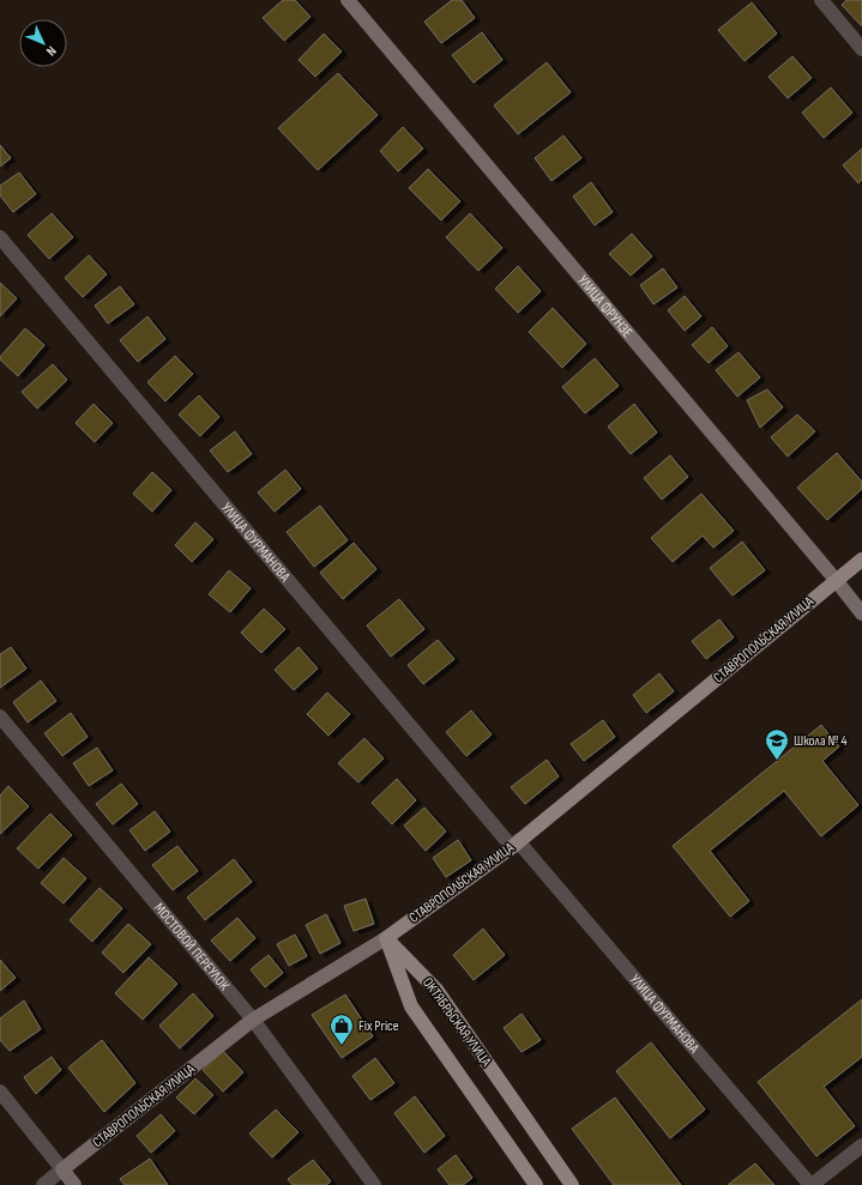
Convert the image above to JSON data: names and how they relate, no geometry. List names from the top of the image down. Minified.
{"streets":{"main road":["СТАВРОПОЛЬСКАЯ УЛИЦА","ОКТЯБРЬСКАЯ УЛИЦА"],"street":["УЛИЦА ФРУНЗЕ","УЛИЦА ФУРМАНОВА","МОСТОВОЙ ПЕРЕУЛОК"]},"crossings":[["УЛИЦА ФРУНЗЕ","СТАВРОПОЛЬСКАЯ УЛИЦА"],["УЛИЦА ФУРМАНОВА","СТАВРОПОЛЬСКАЯ УЛИЦА"],["СТАВРОПОЛЬСКАЯ УЛИЦА","МОСТОВОЙ ПЕРЕУЛОК"],["СТАВРОПОЛЬСКАЯ УЛИЦА","ОКТЯБРЬСКАЯ УЛИЦА"]],"places":{"school or university":["Школа № 4"],"shop":["Fix Price"]},"north":"bottom right"}
